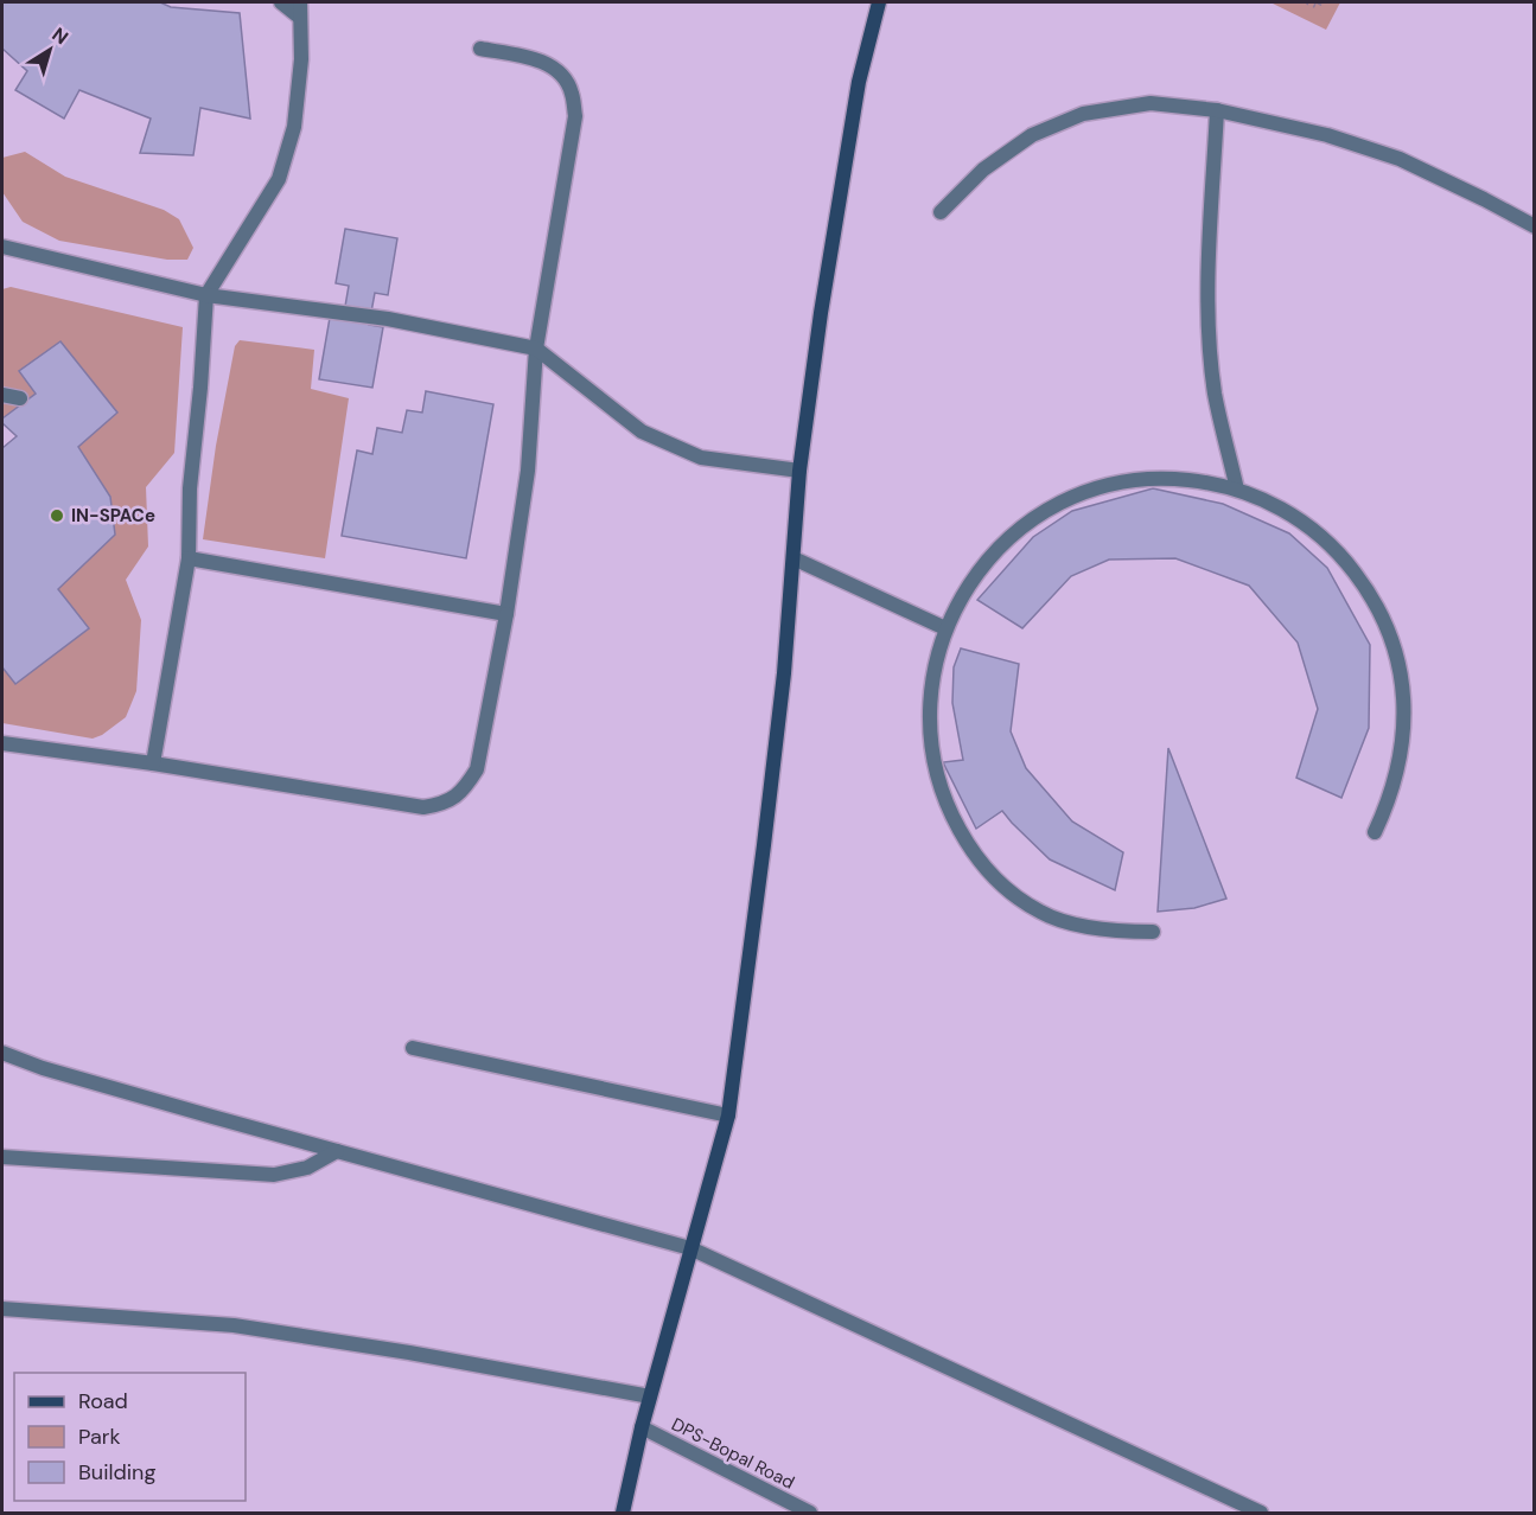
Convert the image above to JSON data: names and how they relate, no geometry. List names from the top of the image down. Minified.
{"streets":{"street":["DPS-Bopal Road"]},"places":["IN-SPACe"],"legend":["Road","Park","Building"],"north":"top right"}
